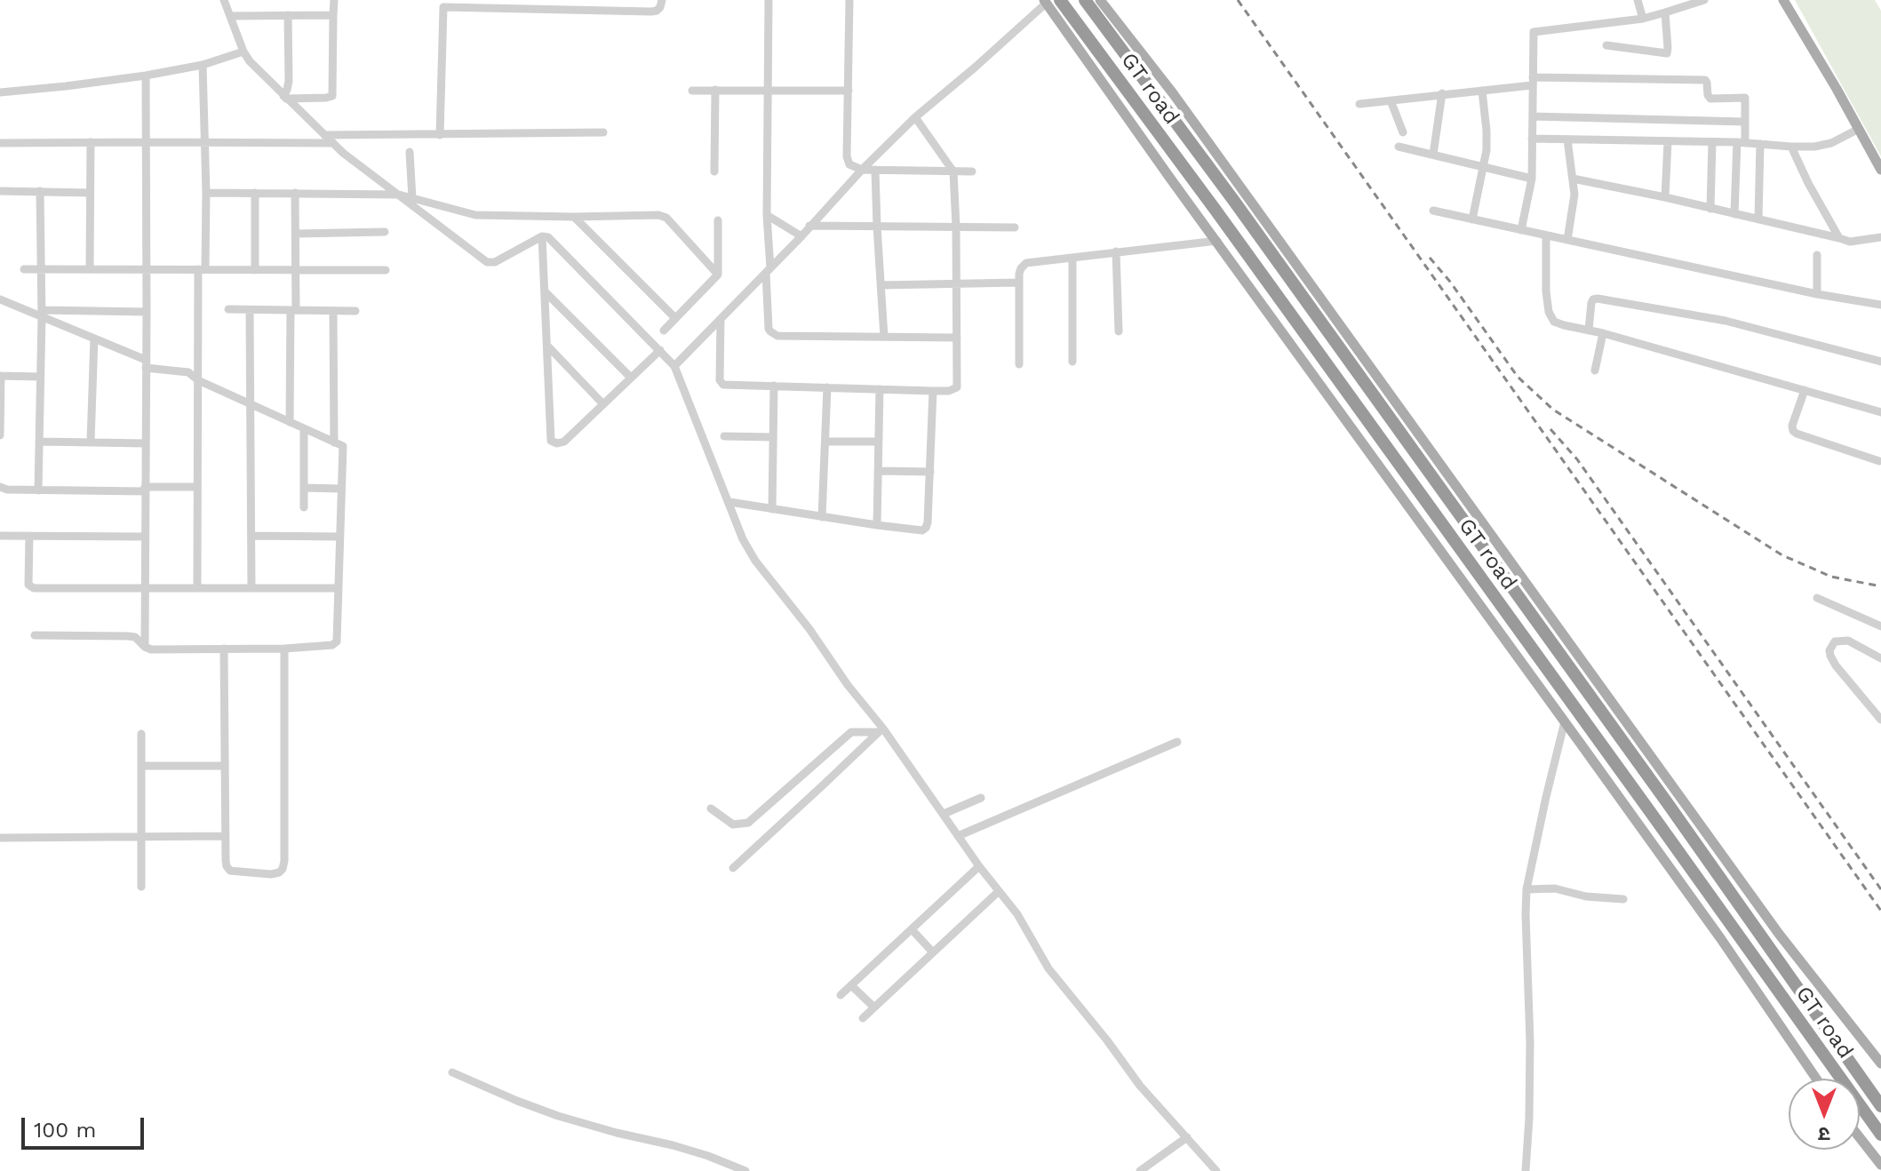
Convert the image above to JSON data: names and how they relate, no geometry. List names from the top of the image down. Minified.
{"streets":{"highway":["GT road"]},"scale_bar":"100 m","north":"bottom"}
